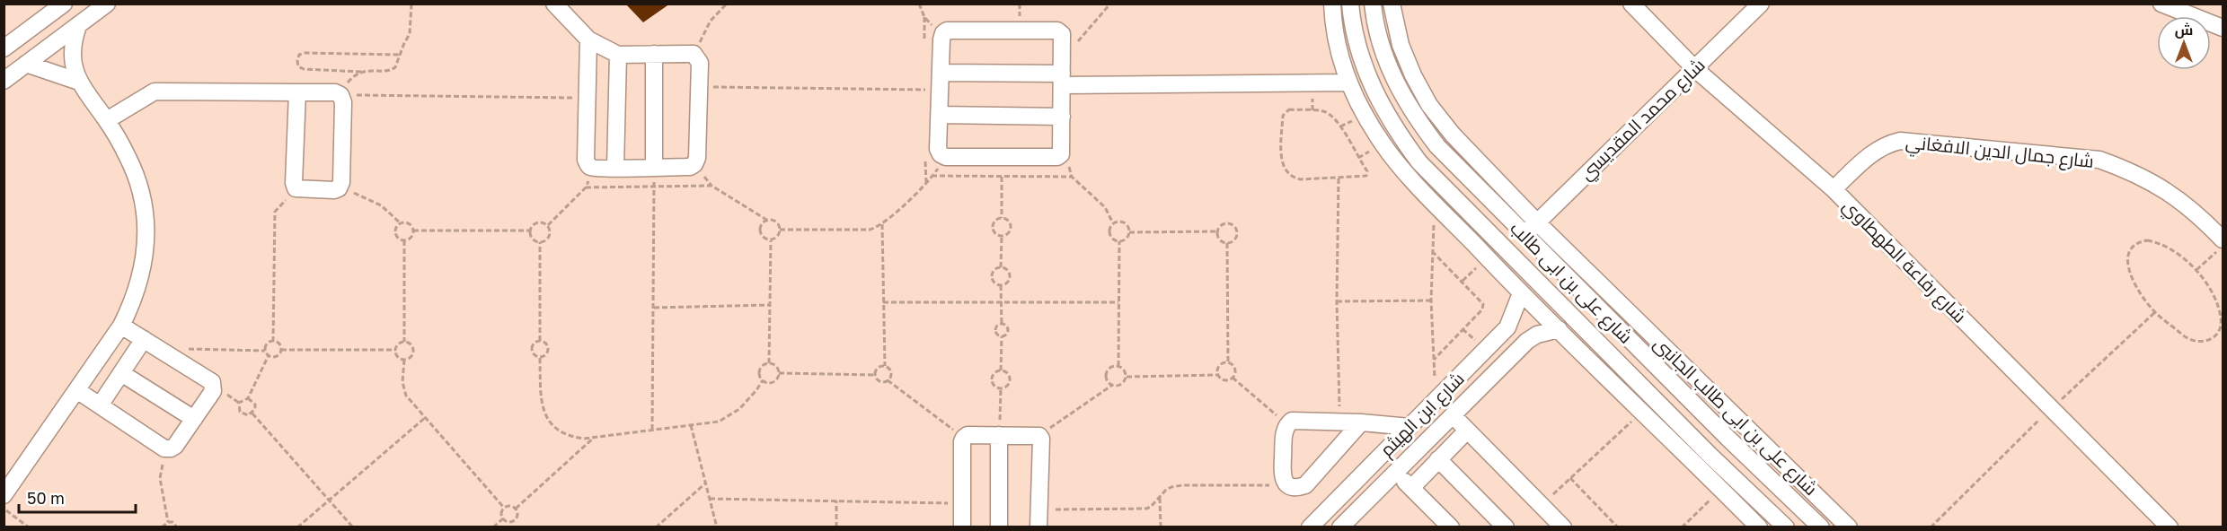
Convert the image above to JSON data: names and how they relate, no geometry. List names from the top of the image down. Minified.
{"streets":{"street":["شارع محمد المقديسي","شارع جمال الدين الافغاني","شارع رفاعة الطهطاوي","شارع على بن ابى طالب","شارع ابن الهيثم","شارع على بن ابى طالب الجانبى"]},"crossings":[["شارع محمد المقديسي","شارع رفاعة الطهطاوي"],["شارع محمد المقديسي","شارع على بن ابى طالب"],["شارع محمد المقديسي","شارع على بن ابى طالب الجانبى"],["شارع جمال الدين الافغاني","شارع رفاعة الطهطاوي"]],"scale_bar":"50 m","north":"top"}
